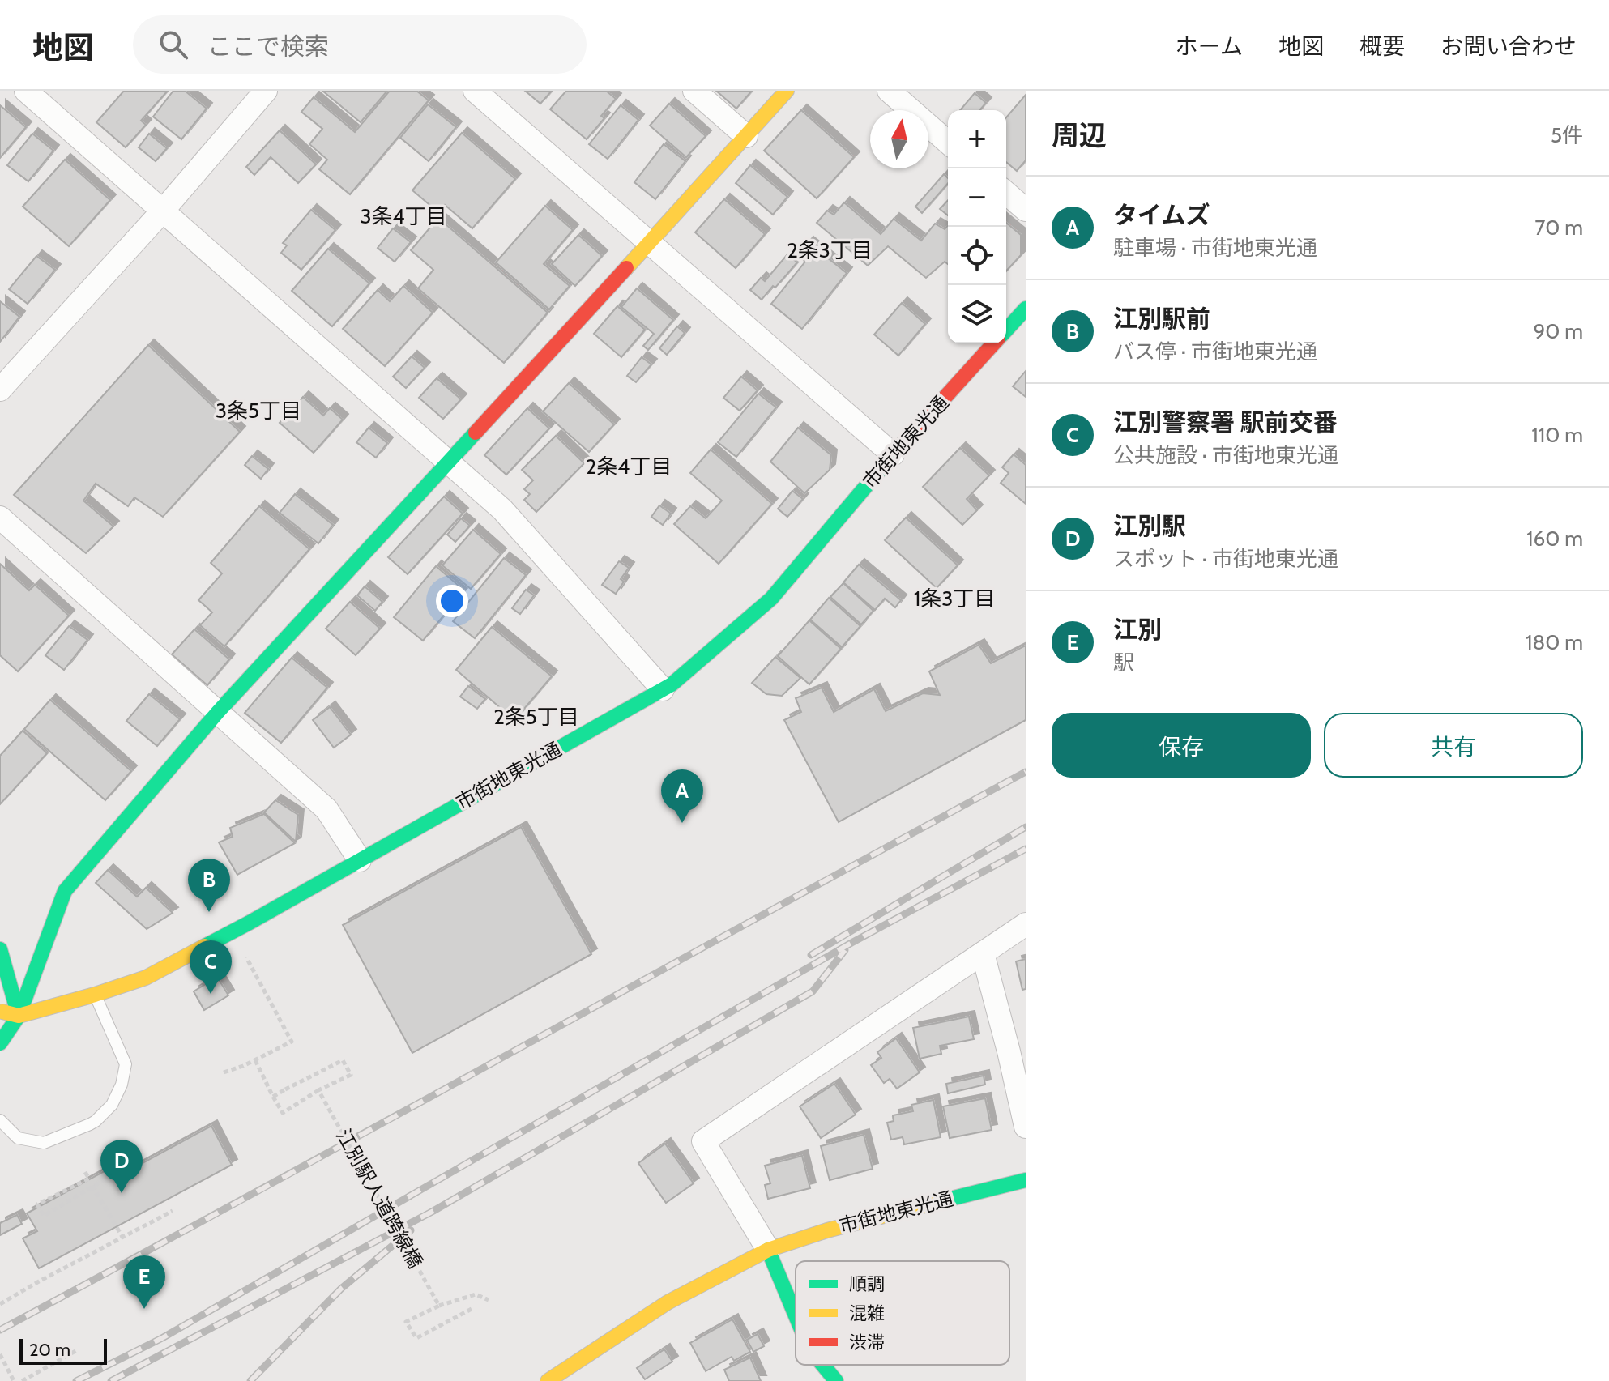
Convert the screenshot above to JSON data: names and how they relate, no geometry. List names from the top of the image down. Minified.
{"streets":{"street":["市街地東光通"],"path":["江別駅人道跨線橋"]},"districts":["3条4丁目","2条3丁目","3条5丁目","2条4丁目","1条3丁目","2条5丁目"],"legend":["順調","混雑","渋滞"],"scale_bar":"20 m","north":"top","page":{"header":"地図","search":"ここで検索","nav":["ホーム","地図","概要","お問い合わせ"],"heading":["周辺","5件"],"map_buttons":["+","−"],"list":[{"mark":"A","name":"タイムズ","note":"駐車場 · 市街地東光通","value":"70 m"},{"mark":"B","name":"江別駅前","note":"バス停 · 市街地東光通","value":"90 m"},{"mark":"C","name":"江別警察署 駅前交番","note":"公共施設 · 市街地東光通","value":"110 m"},{"mark":"D","name":"江別駅","note":"スポット · 市街地東光通","value":"160 m"},{"mark":"E","name":"江別","note":"駅","value":"180 m"}],"buttons":["保存","共有"],"pins":["A","B","C","D","E"],"scale":"20 m"}}
